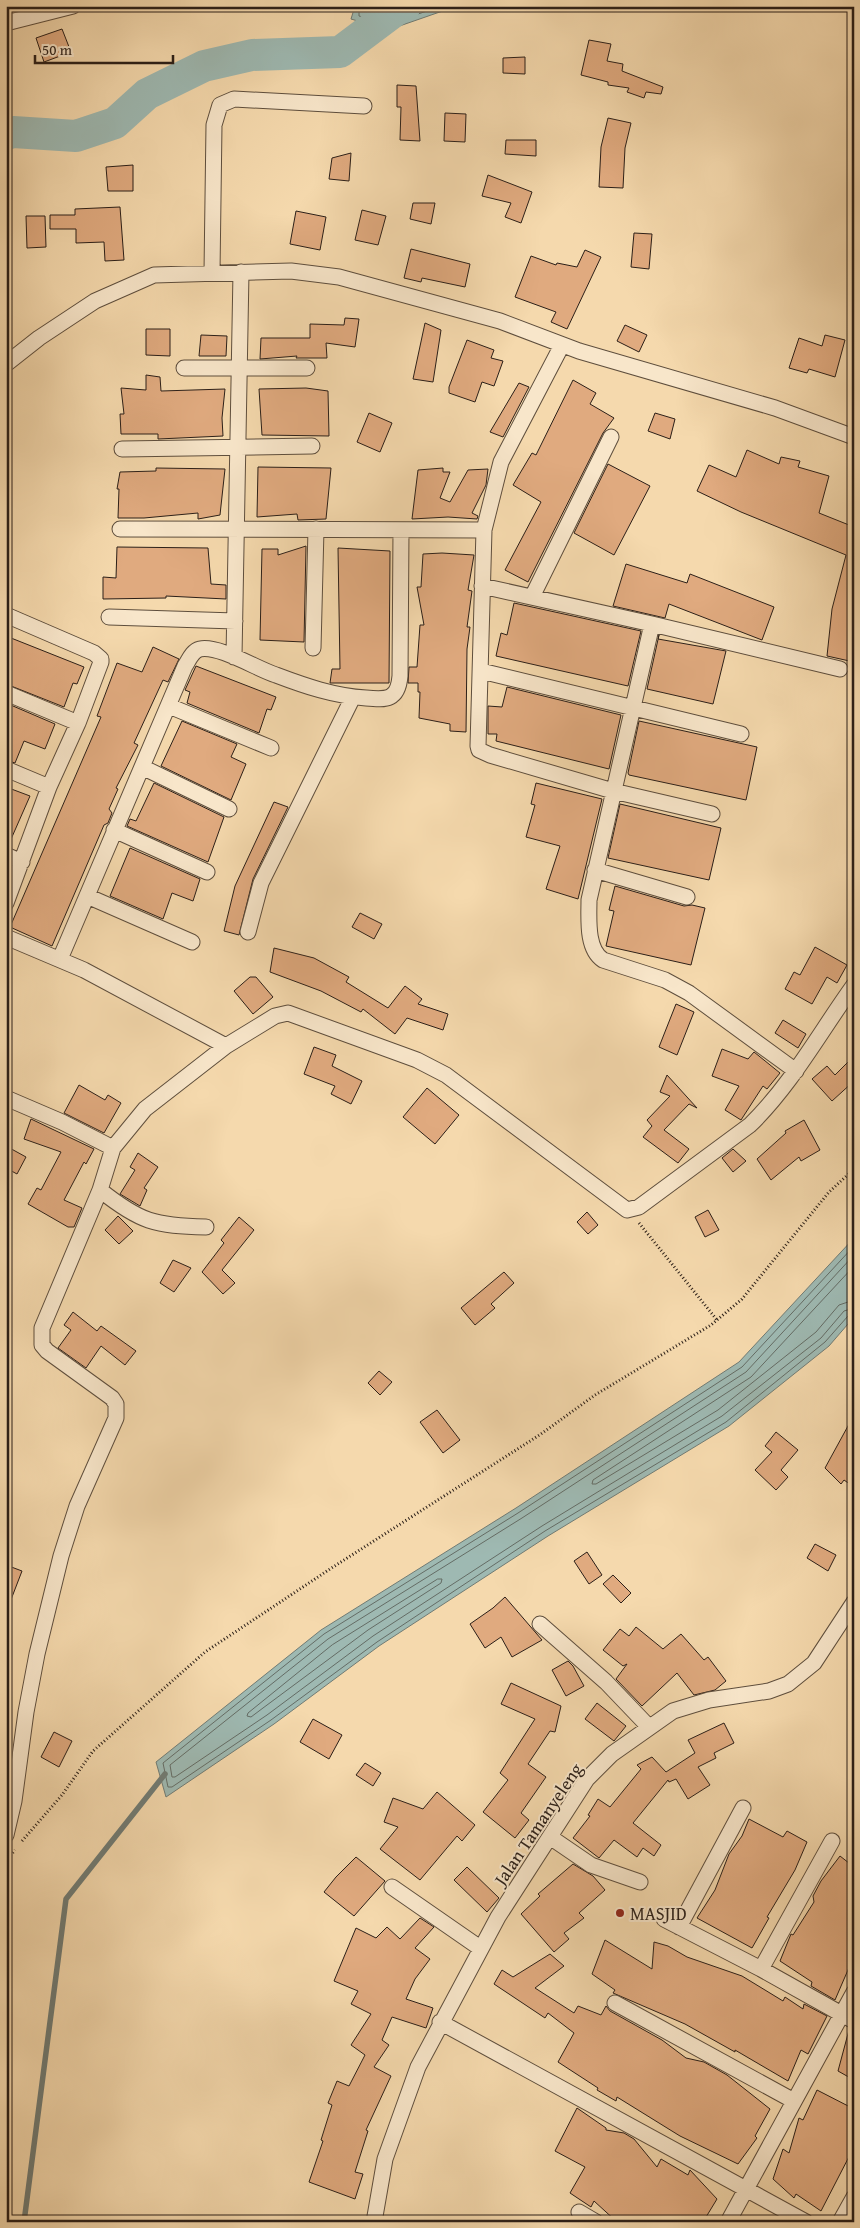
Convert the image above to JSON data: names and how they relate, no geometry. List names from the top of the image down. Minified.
{"streets":{"street":["Jalan Tamanyeleng"]},"places":["MASJID"],"scale_bar":"50 m"}
